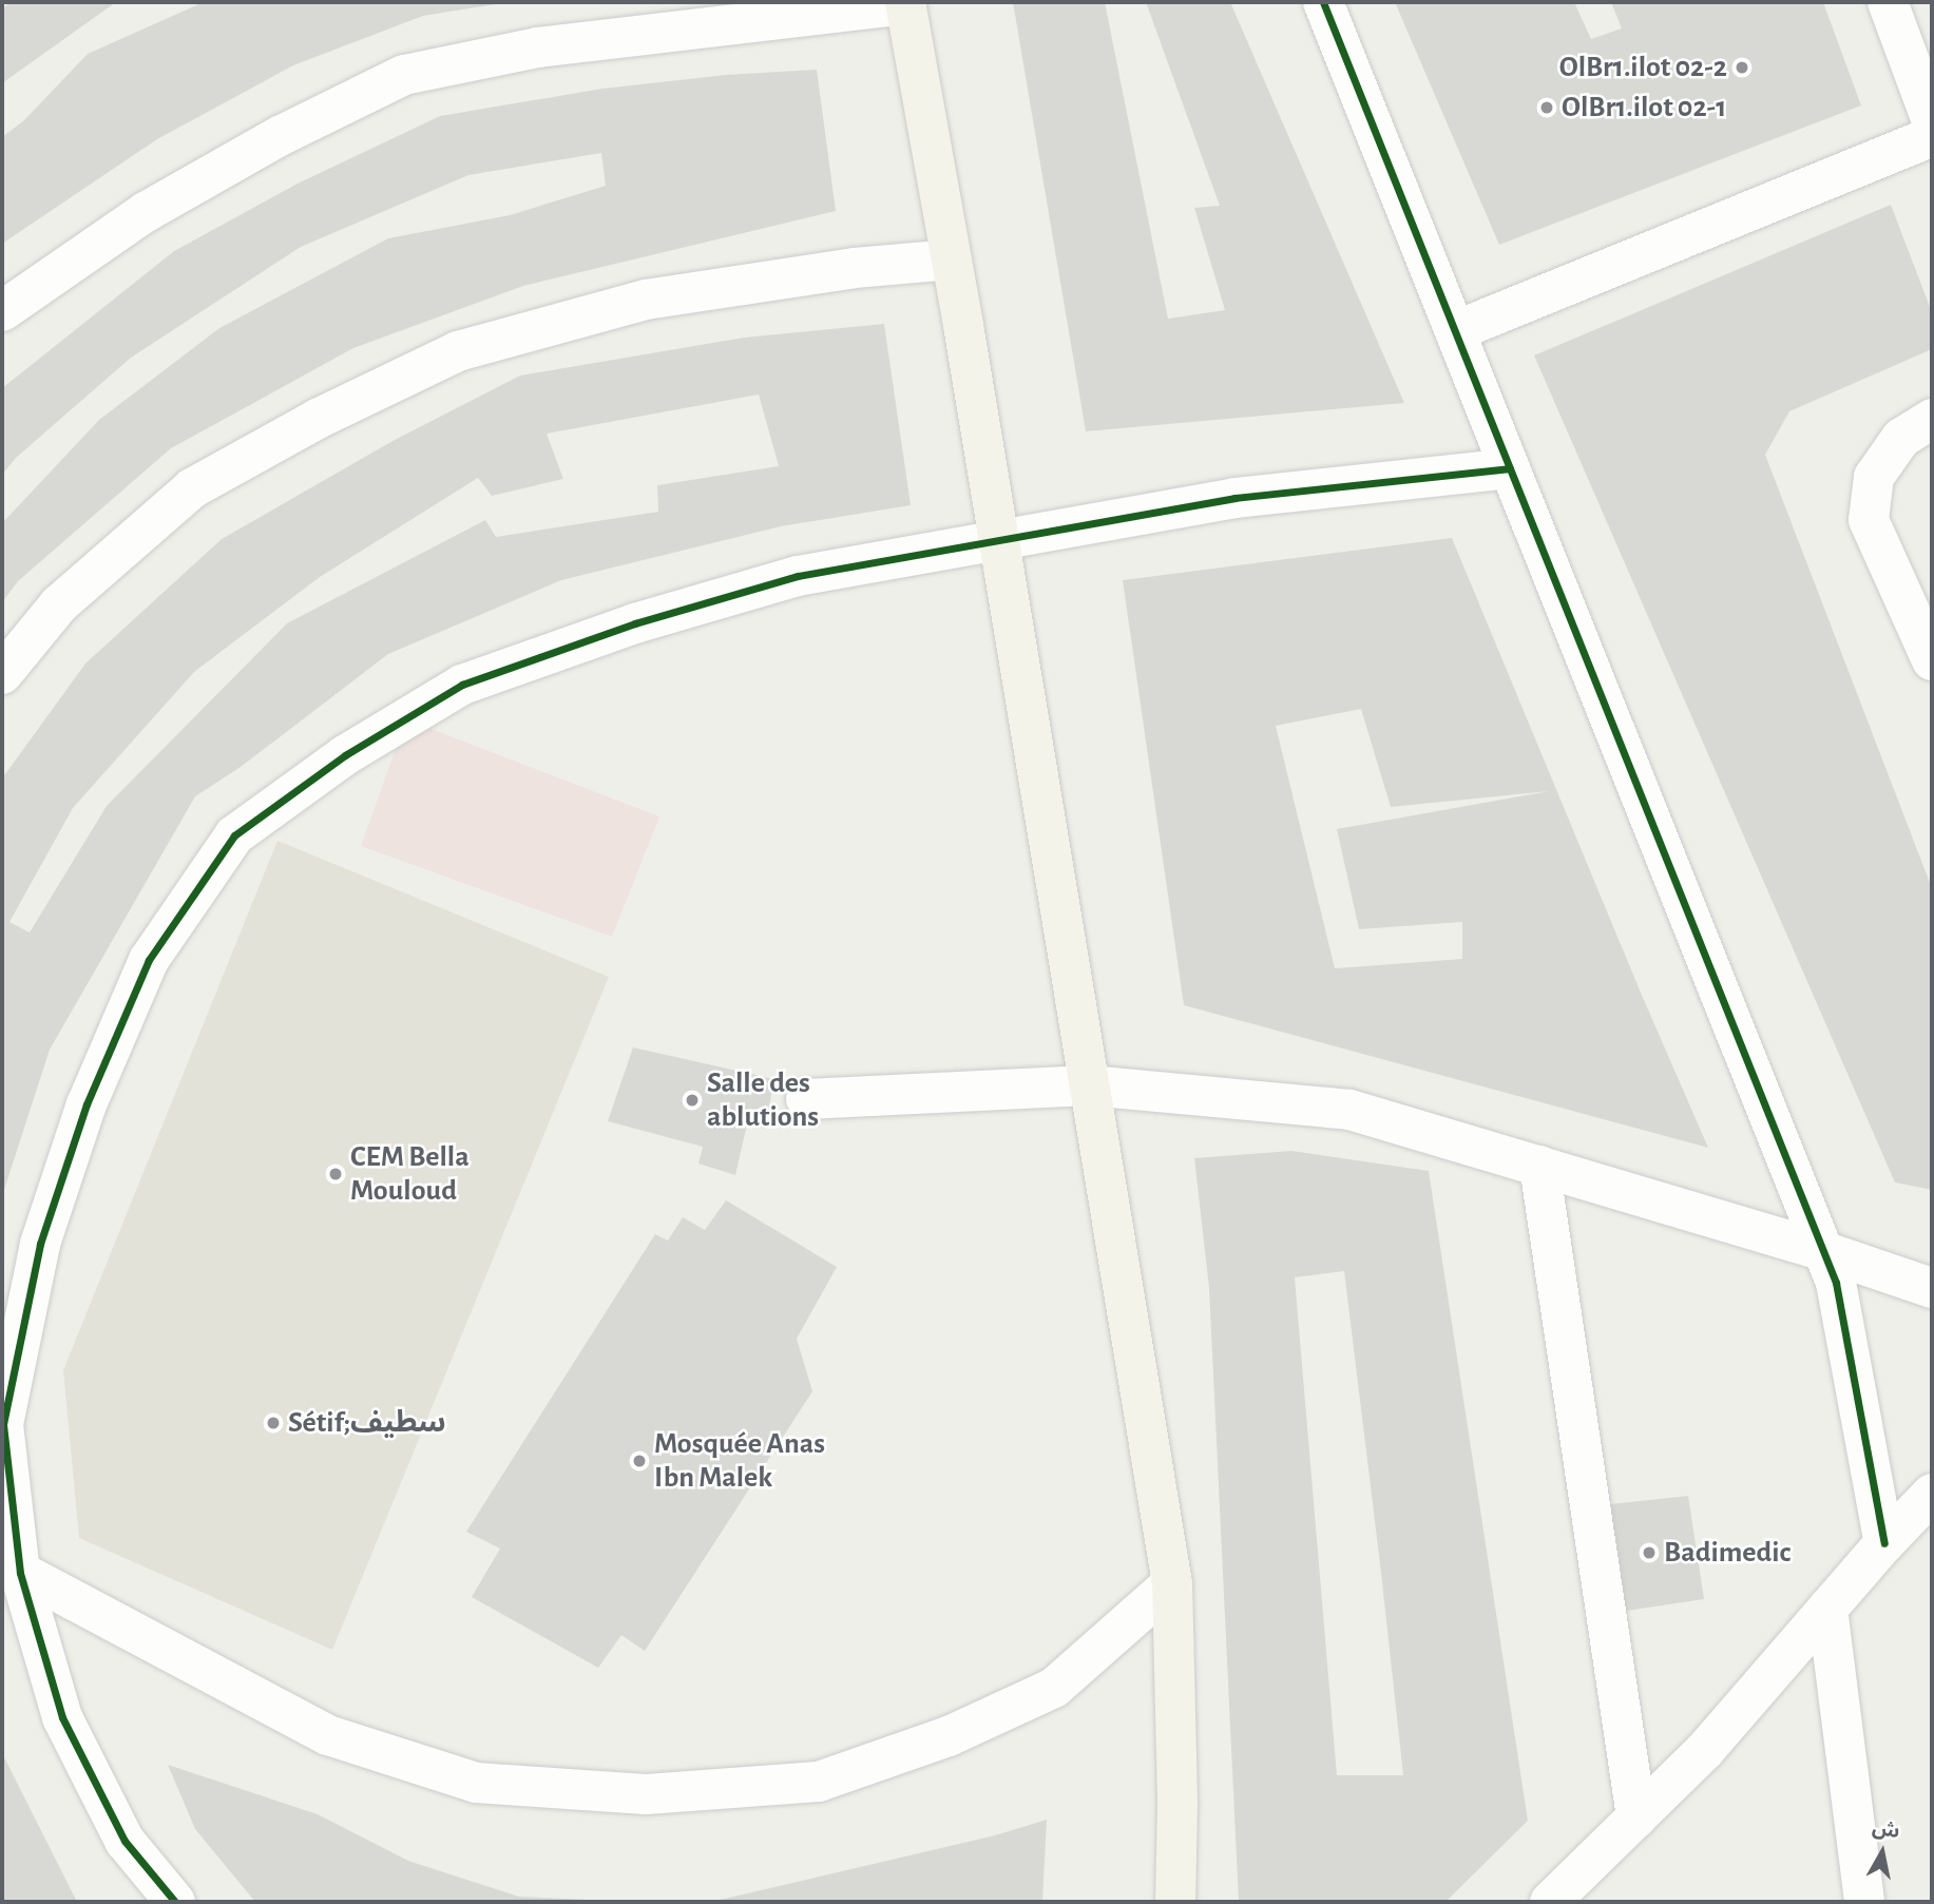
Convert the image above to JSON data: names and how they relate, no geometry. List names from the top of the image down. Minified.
{"places":["OlBr1.ilot 02-2","OlBr1.ilot 02-1","Salle des ablutions","CEM Bella Mouloud","Sétif;سطيف","Mosquée Anas Ibn Malek","Badimedic"],"north":"top"}
